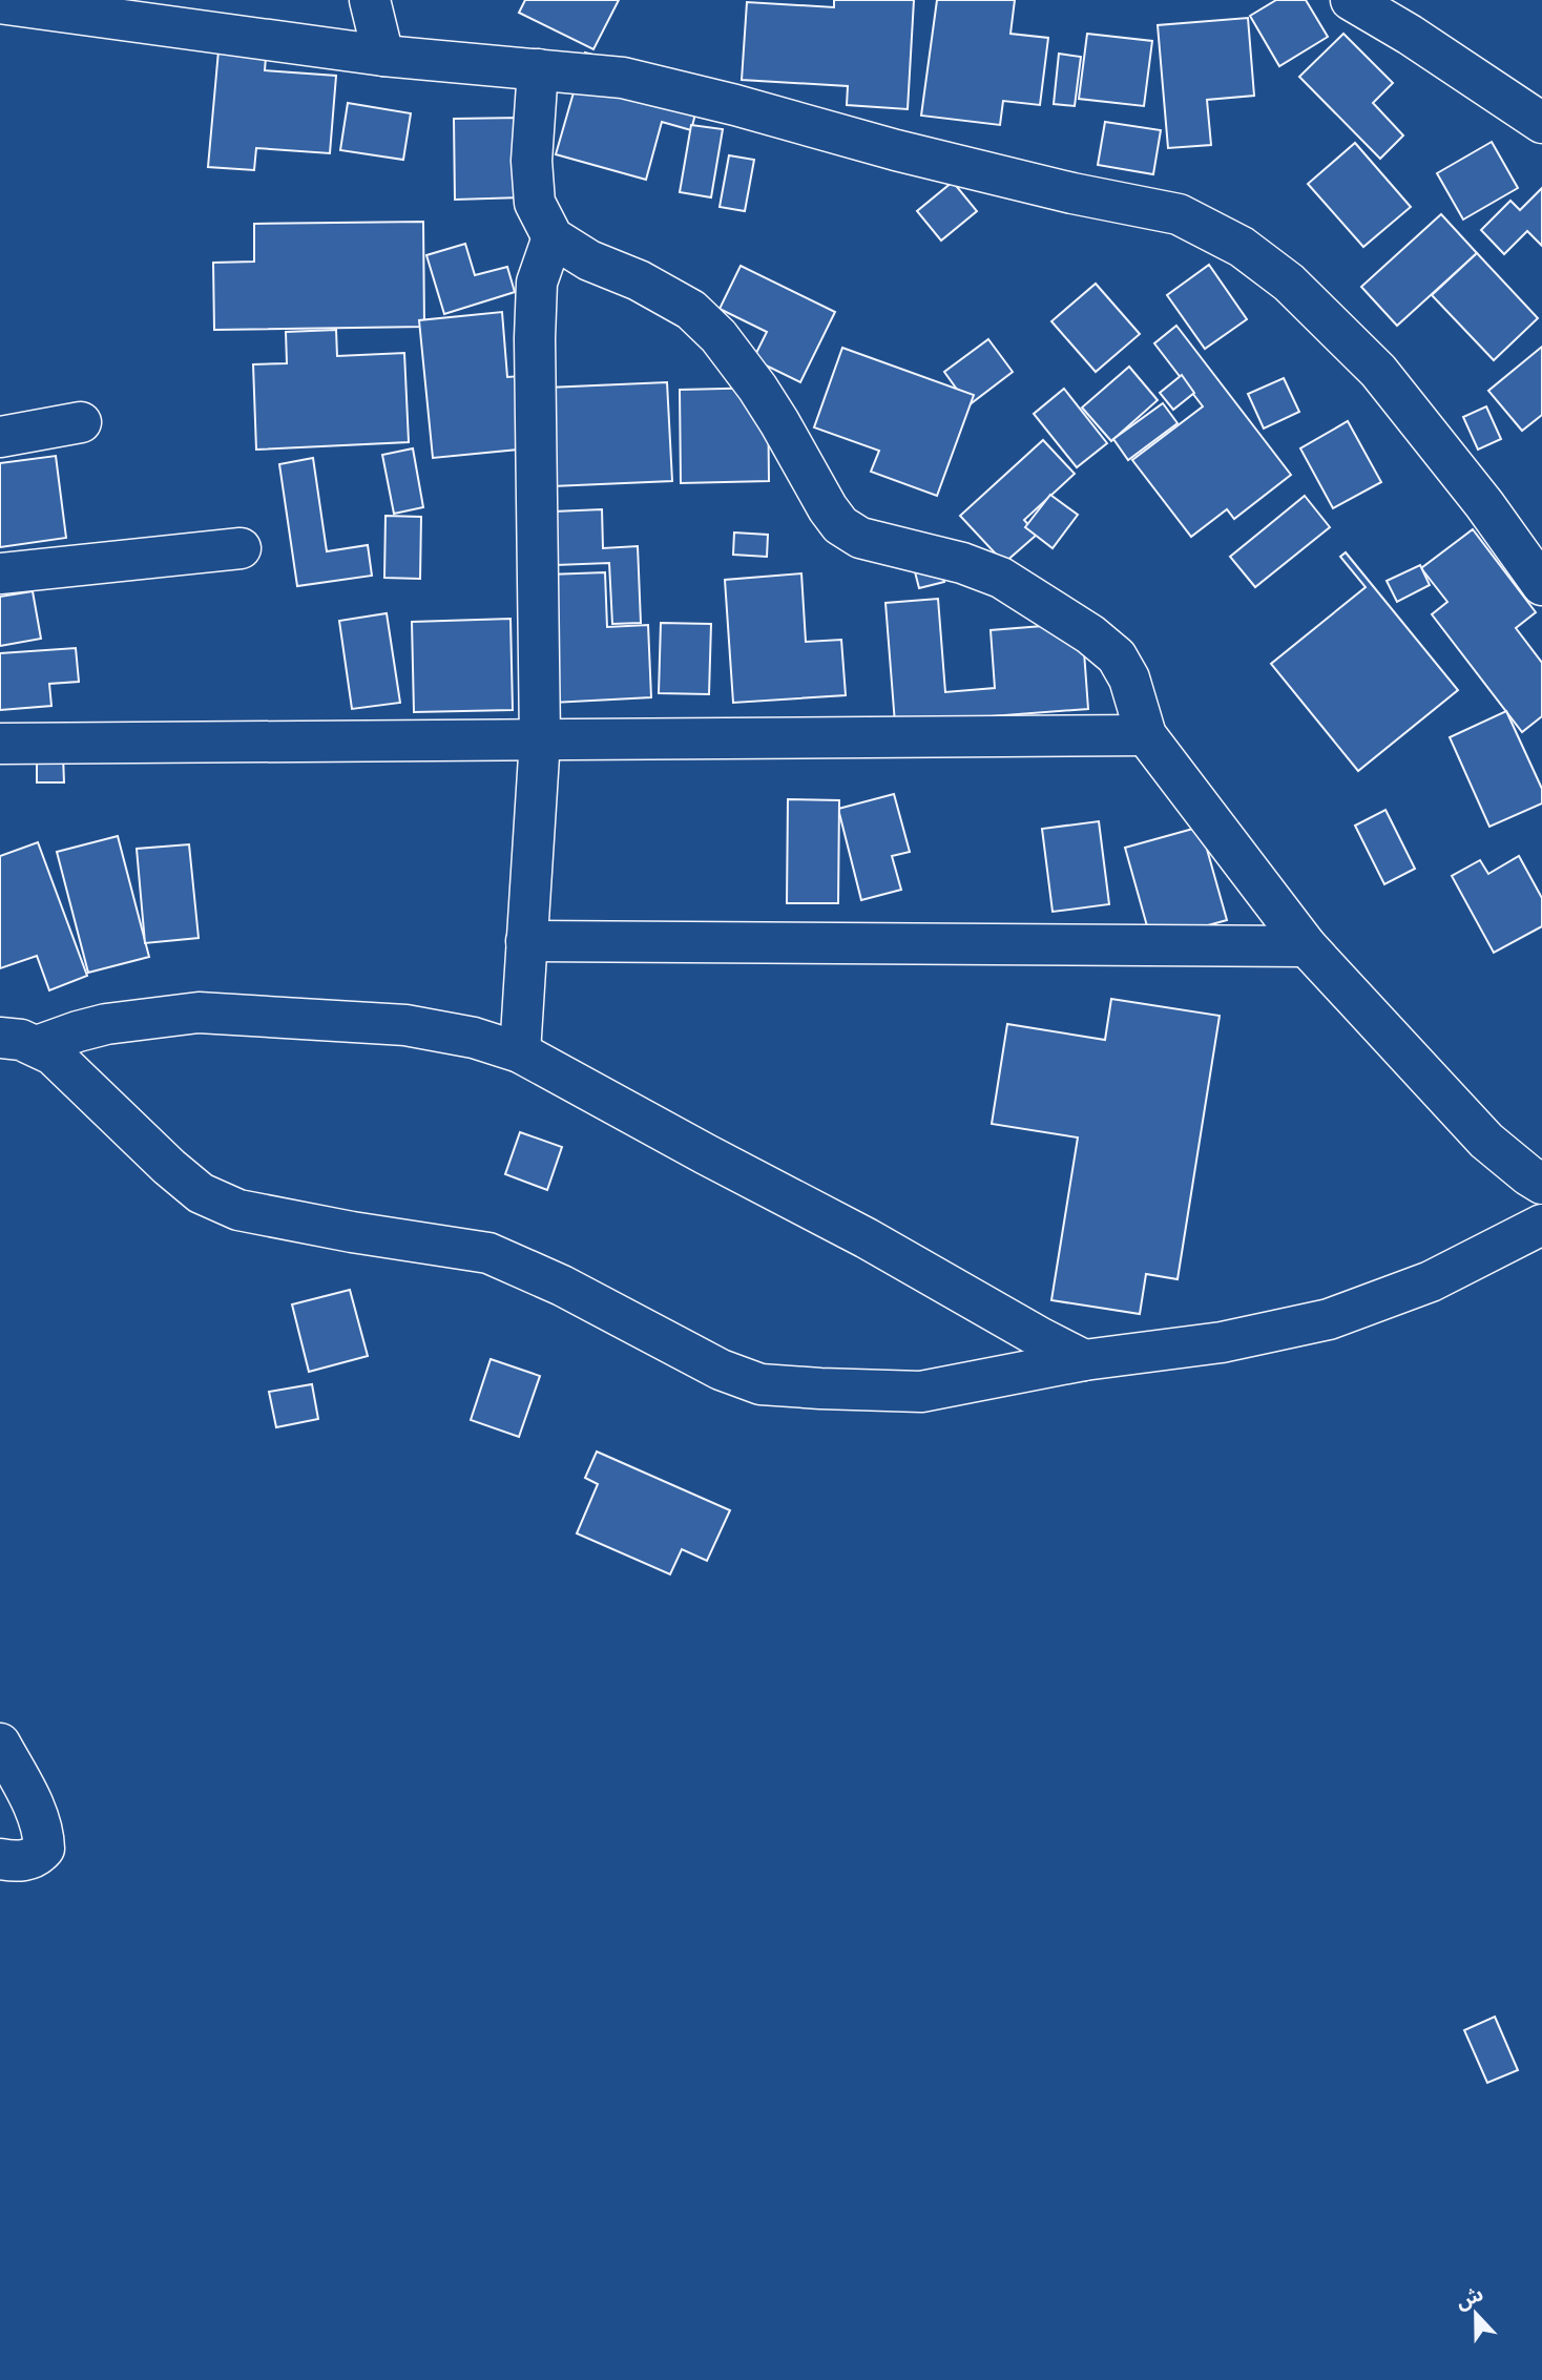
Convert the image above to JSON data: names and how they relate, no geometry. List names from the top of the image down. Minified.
{"north":"top"}
